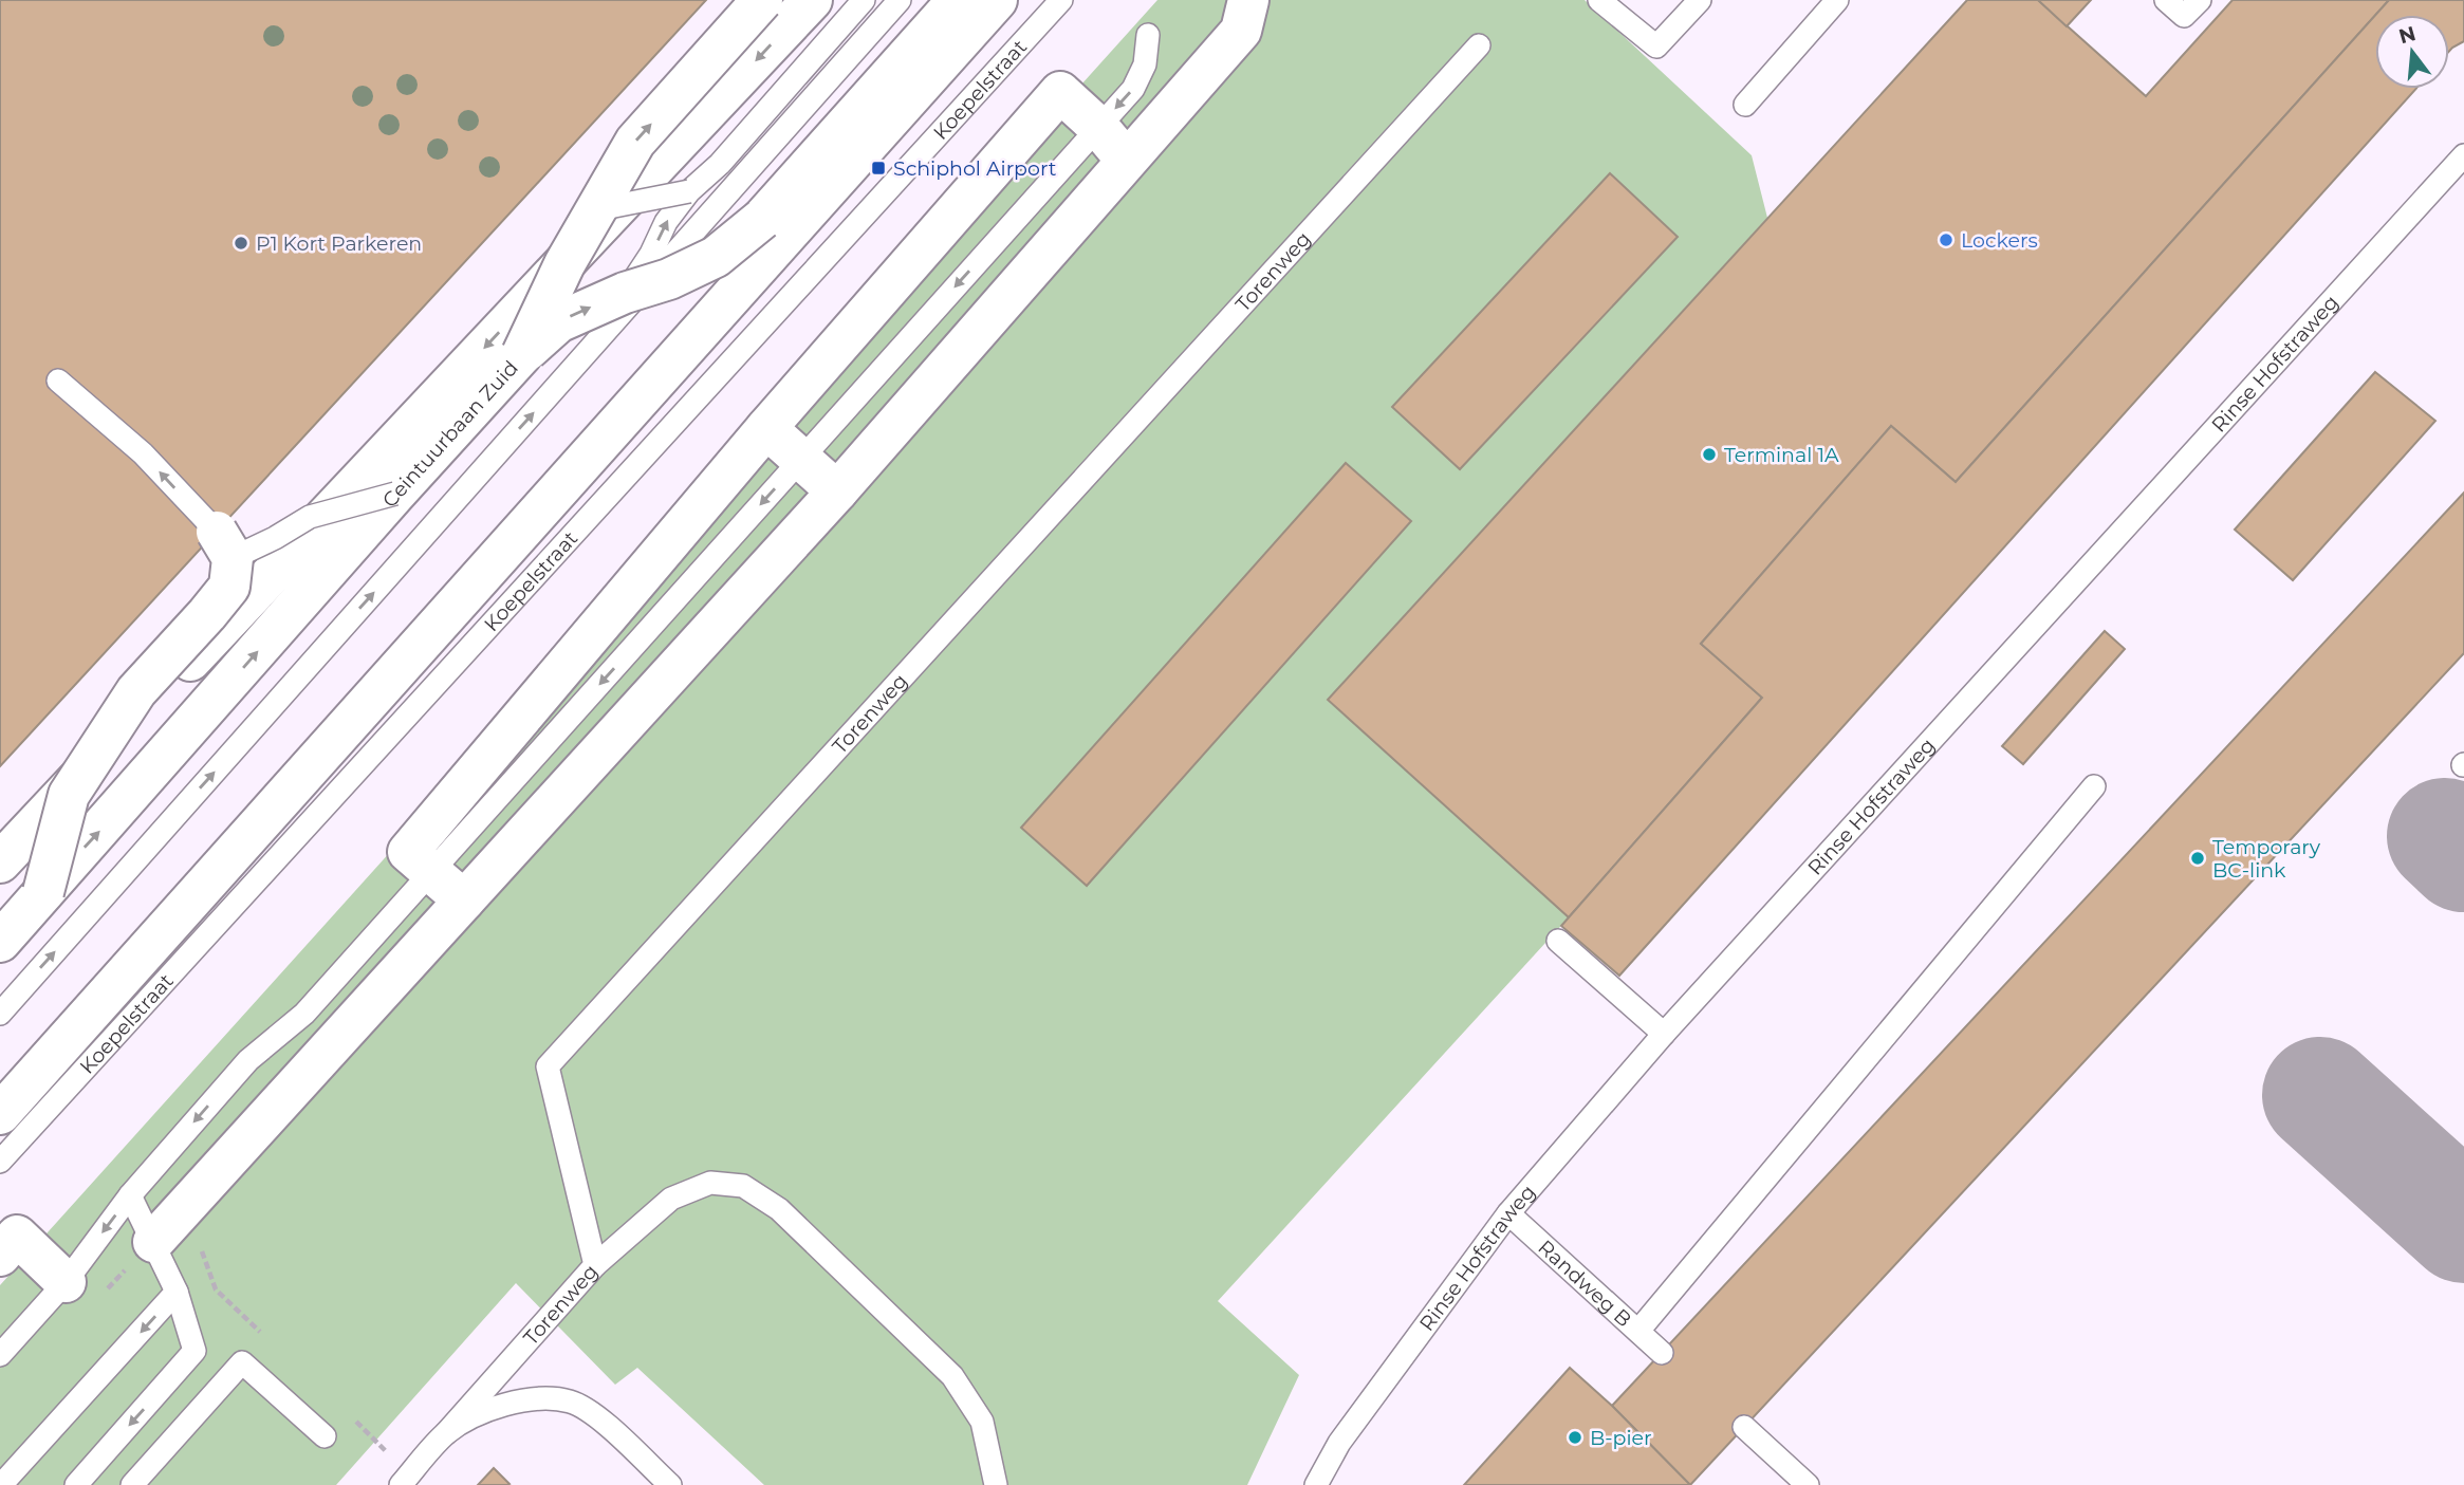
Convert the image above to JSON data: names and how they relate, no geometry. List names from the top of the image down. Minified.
{"streets":{"street":["Ceintuurbaan Zuid"],"lane":["Koepelstraat","Torenweg","Rinse Hofstraweg","Randweg B"]},"crossings":[["Rinse Hofstraweg","Randweg B"]],"places":{"transit":["Schiphol Airport"],"other":["Lockers","P1 Kort Parkeren","Terminal 1A","Temporary BC-link","B-pier"]},"north":"top"}
